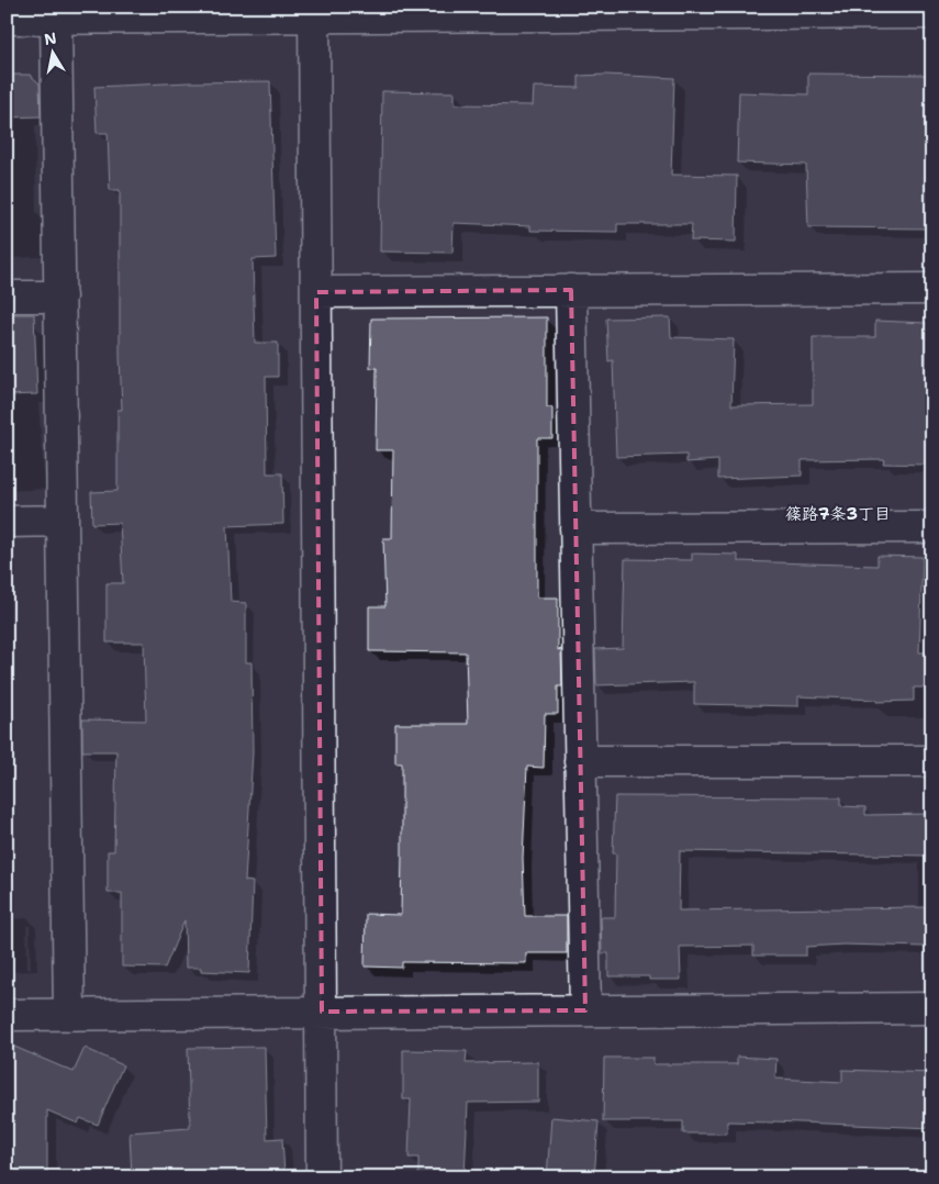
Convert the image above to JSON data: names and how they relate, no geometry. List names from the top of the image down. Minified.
{"districts":["篠路7条3丁目"],"north":"top"}
